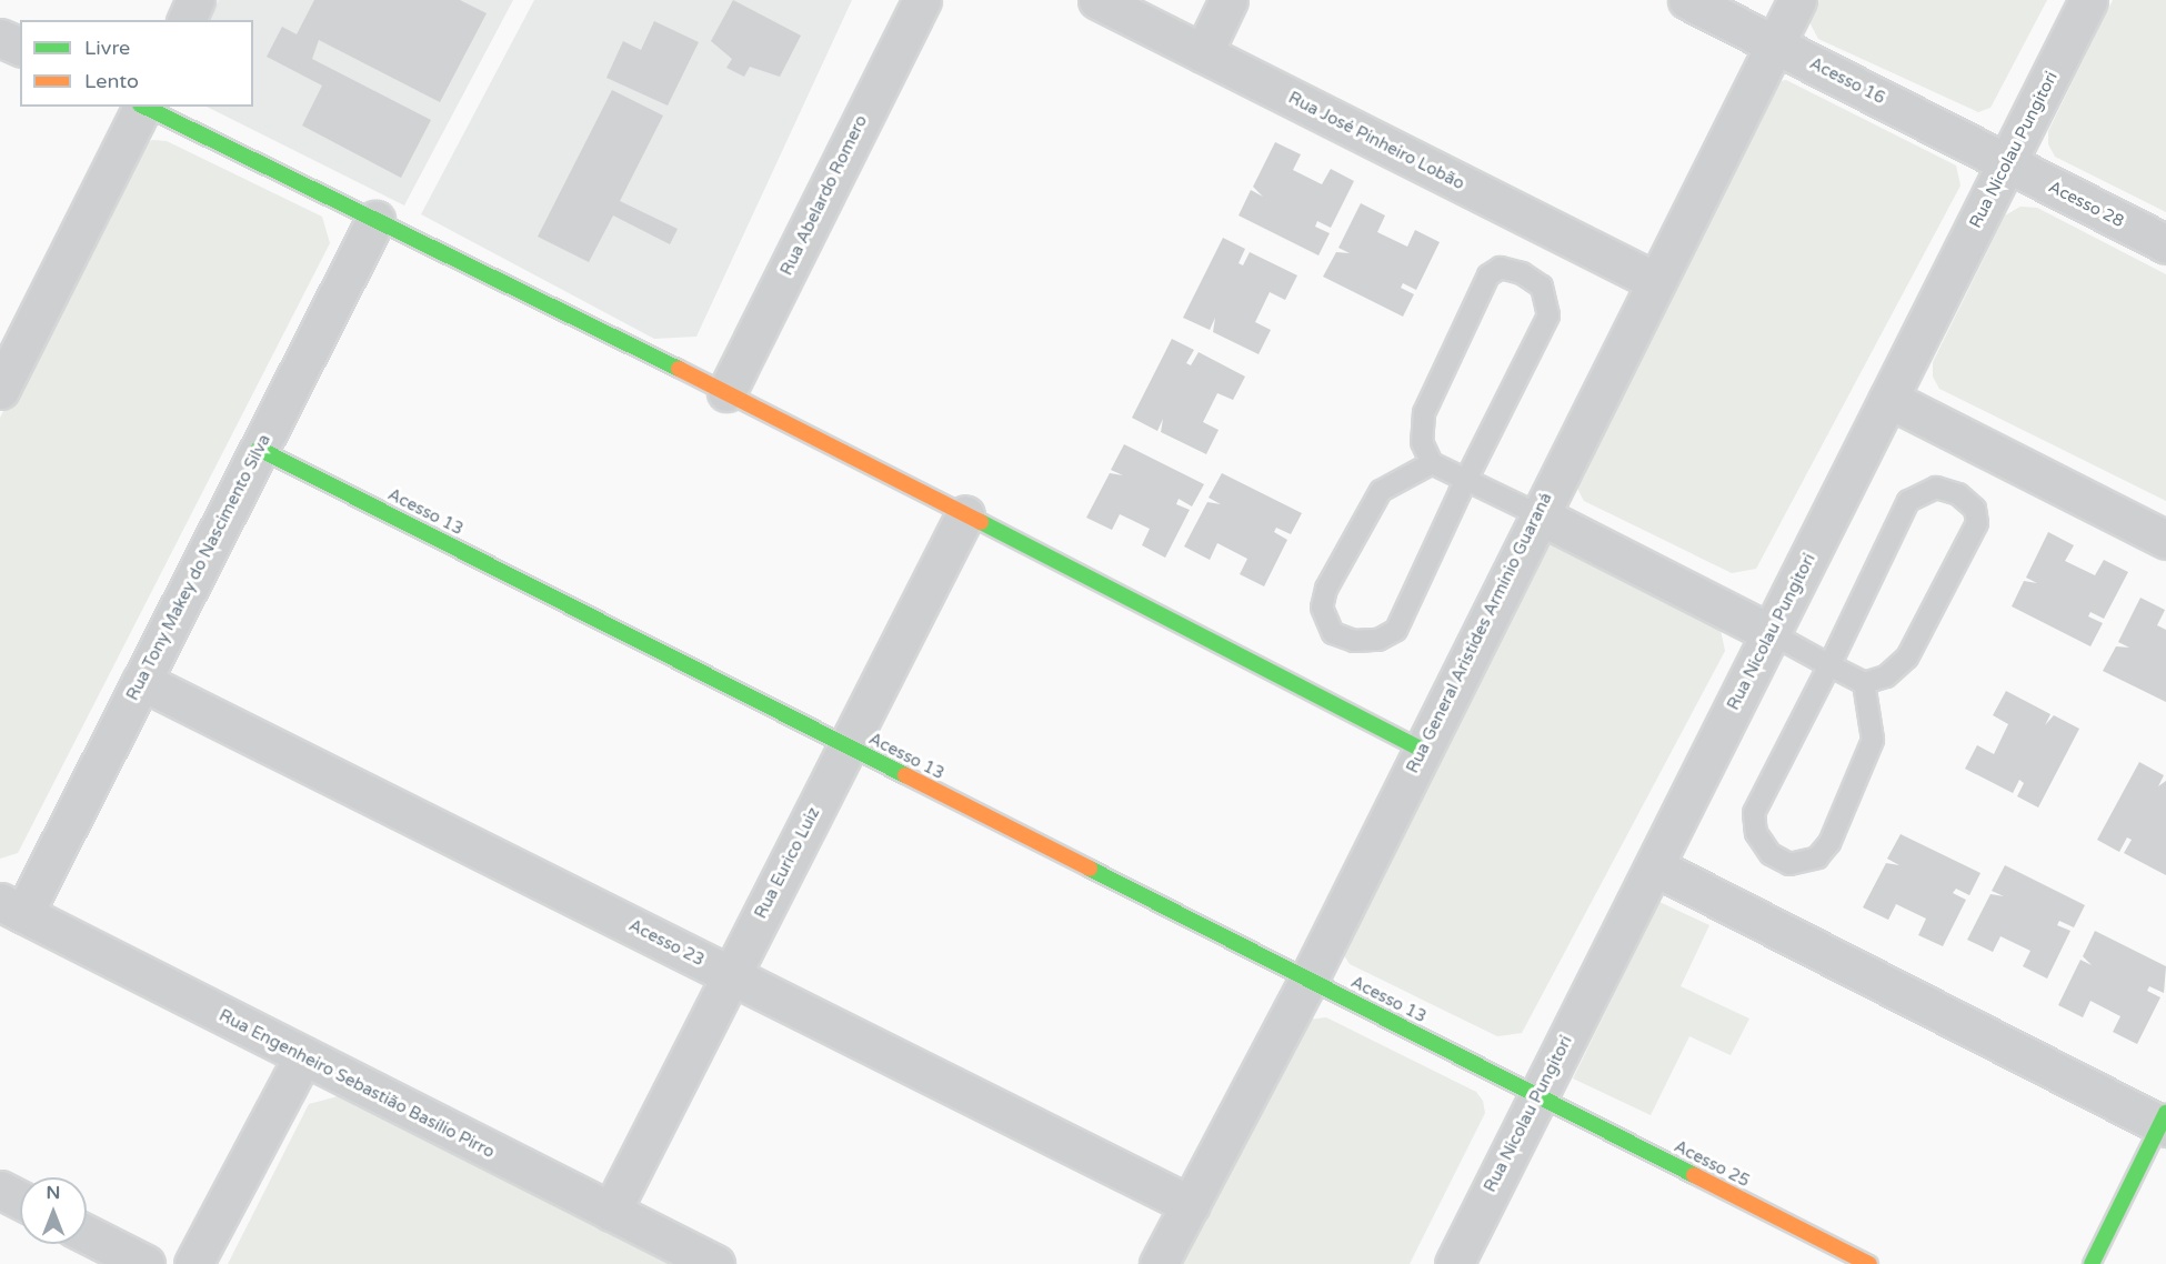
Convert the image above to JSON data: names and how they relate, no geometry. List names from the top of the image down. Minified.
{"streets":{"street":["Acesso 16","Rua José Pinheiro Lobão","Rua Nicolau Pungitori","Rua Abelardo Romero","Acesso 28","Acesso 13","Rua Tony Makey do Nascimento Silva","Rua General Aristides Armínio Guaraná","Rua Eurico Luiz","Acesso 23","Rua Engenheiro Sebastião Basílio Pirro","Acesso 25"]},"crossings":[["Acesso 16","Rua Nicolau Pungitori"],["Acesso 16","Acesso 28"],["Acesso 16","Rua General Aristides Armínio Guaraná"],["Rua José Pinheiro Lobão","Rua General Aristides Armínio Guaraná"],["Rua Nicolau Pungitori","Acesso 28"],["Rua Nicolau Pungitori","Acesso 13"],["Rua Nicolau Pungitori","Acesso 25"],["Acesso 13","Rua Tony Makey do Nascimento Silva"],["Acesso 13","Rua General Aristides Armínio Guaraná"],["Acesso 13","Rua Eurico Luiz"],["Acesso 13","Acesso 25"],["Rua Tony Makey do Nascimento Silva","Acesso 23"],["Rua Tony Makey do Nascimento Silva","Rua Engenheiro Sebastião Basílio Pirro"],["Rua General Aristides Armínio Guaraná","Acesso 23"],["Rua Eurico Luiz","Acesso 23"],["Rua Eurico Luiz","Rua Engenheiro Sebastião Basílio Pirro"]],"legend":["Livre","Lento"],"north":"top"}
